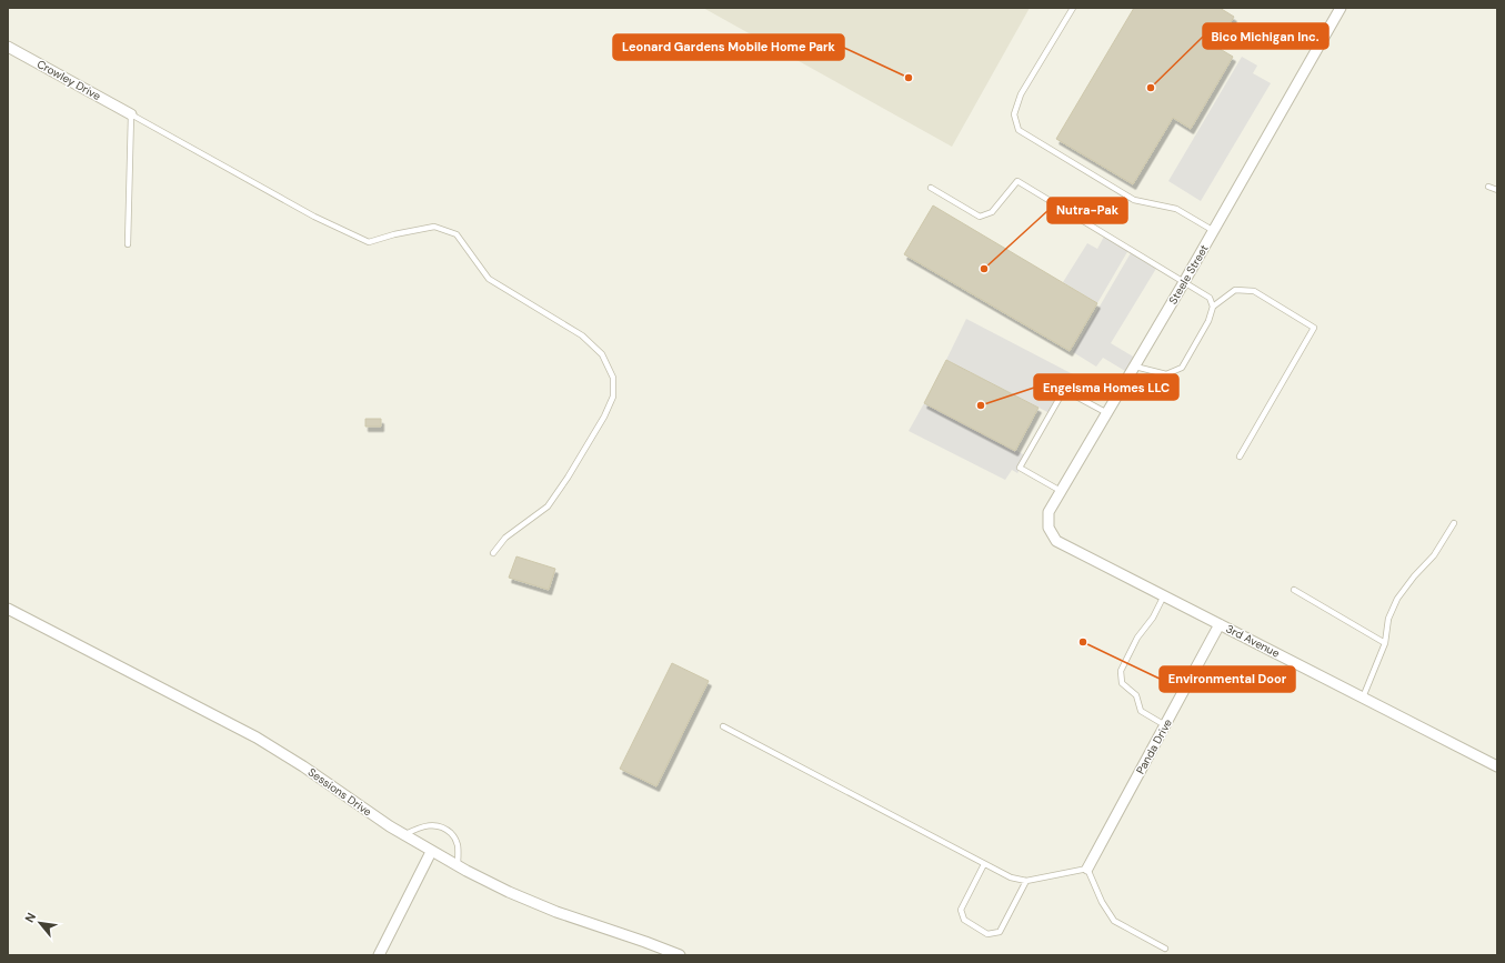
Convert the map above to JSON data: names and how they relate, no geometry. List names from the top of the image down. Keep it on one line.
{"streets":{"street":["Crowley Drive","Steele Street","3rd Avenue","Panda Drive","Sessions Drive"]},"crossings":[["Steele Street","3rd Avenue"],["3rd Avenue","Panda Drive"]],"places":["Leonard Gardens Mobile Home Park","Bico Michigan Inc.","Nutra-Pak","Engelsma Homes LLC","Environmental Door"],"north":"top left"}
